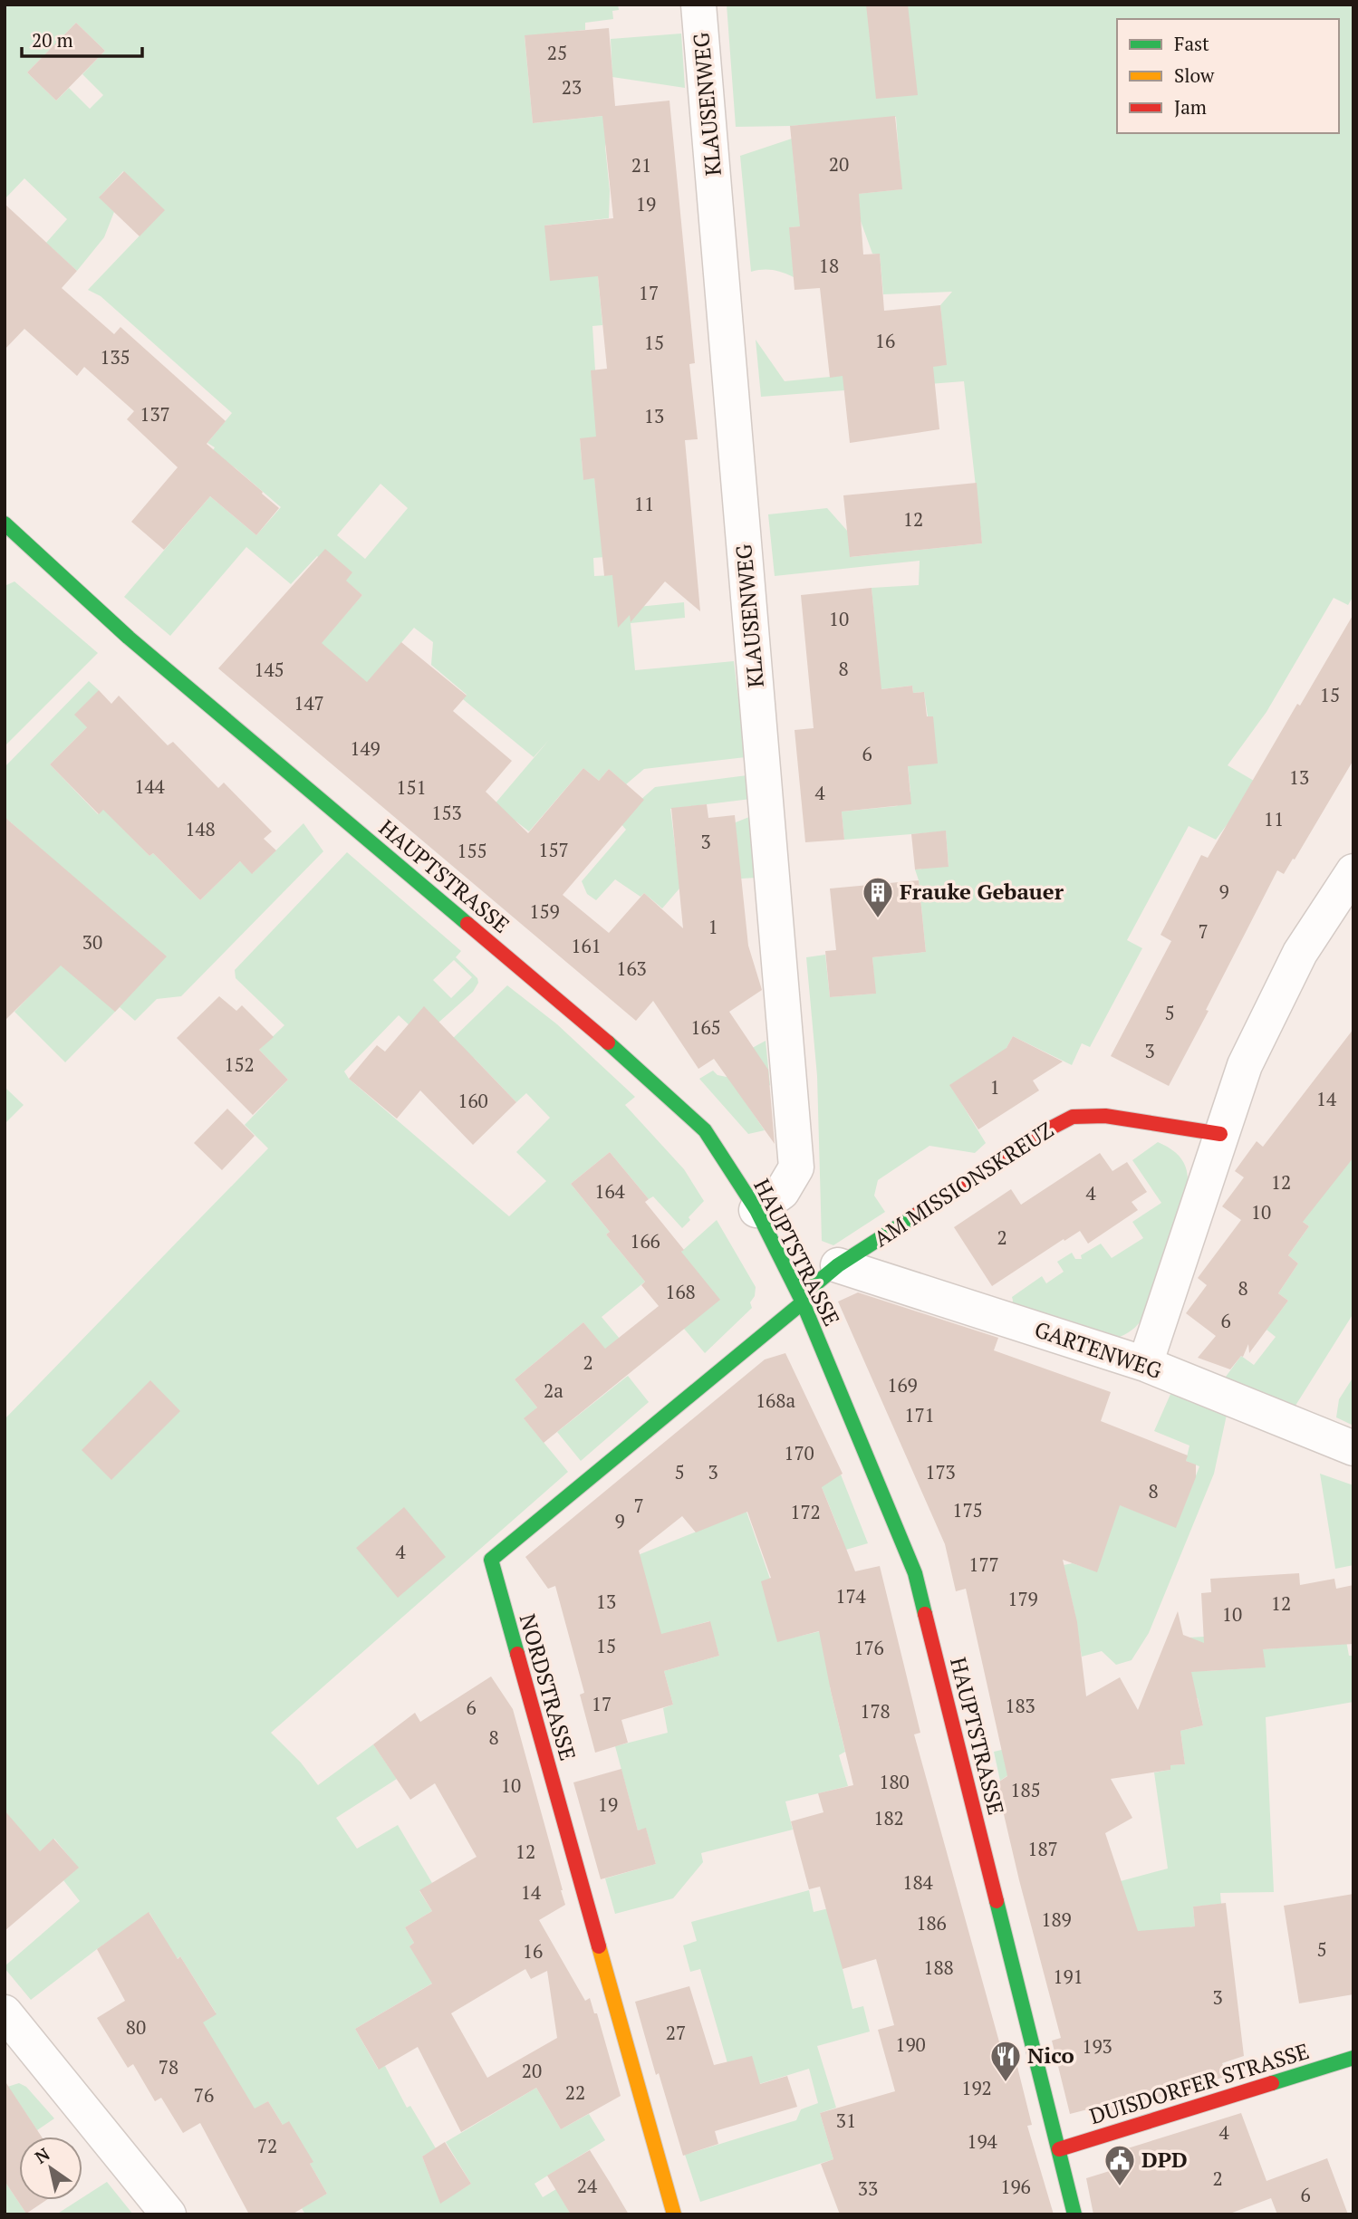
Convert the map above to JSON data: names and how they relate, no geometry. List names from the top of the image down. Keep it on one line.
{"streets":{"main road":["HAUPTSTRASSE","AM MISSIONSKREUZ","NORDSTRASSE","DUISDORFER STRASSE"],"street":["KLAUSENWEG","GARTENWEG"]},"crossings":[["KLAUSENWEG","HAUPTSTRASSE"],["HAUPTSTRASSE","AM MISSIONSKREUZ"],["HAUPTSTRASSE","NORDSTRASSE"],["HAUPTSTRASSE","DUISDORFER STRASSE"],["AM MISSIONSKREUZ","GARTENWEG"],["AM MISSIONSKREUZ","NORDSTRASSE"]],"places":{"building":["Frauke Gebauer"],"restaurant":["Nico"],"public building":["DPD"]},"house_numbers":["25","23","20","21","19","18","17","16","15","135","137","13","11","12","10","8","145","15","147","149","6","13","144","151","4","153","11","148","3","157","155","9","159","1","7","30","161","163","5","165","3","152","1","14","160","12","164","4","10","2","166","8","168","6","2","169","2a","168a","171","170","5","3","173","8","7","175","172","9","4","177","174","179","13","12","10","15","176","17","183","6","178","8","180","10","185","19","182","187","12","184","14","189","186","5","16","188","191","3","80","27","190","193","78","20","192","22","76","31","4","194","72","2","24","196","33","6"],"legend":["Fast","Slow","Jam"],"scale_bar":"20 m","north":"top left"}
